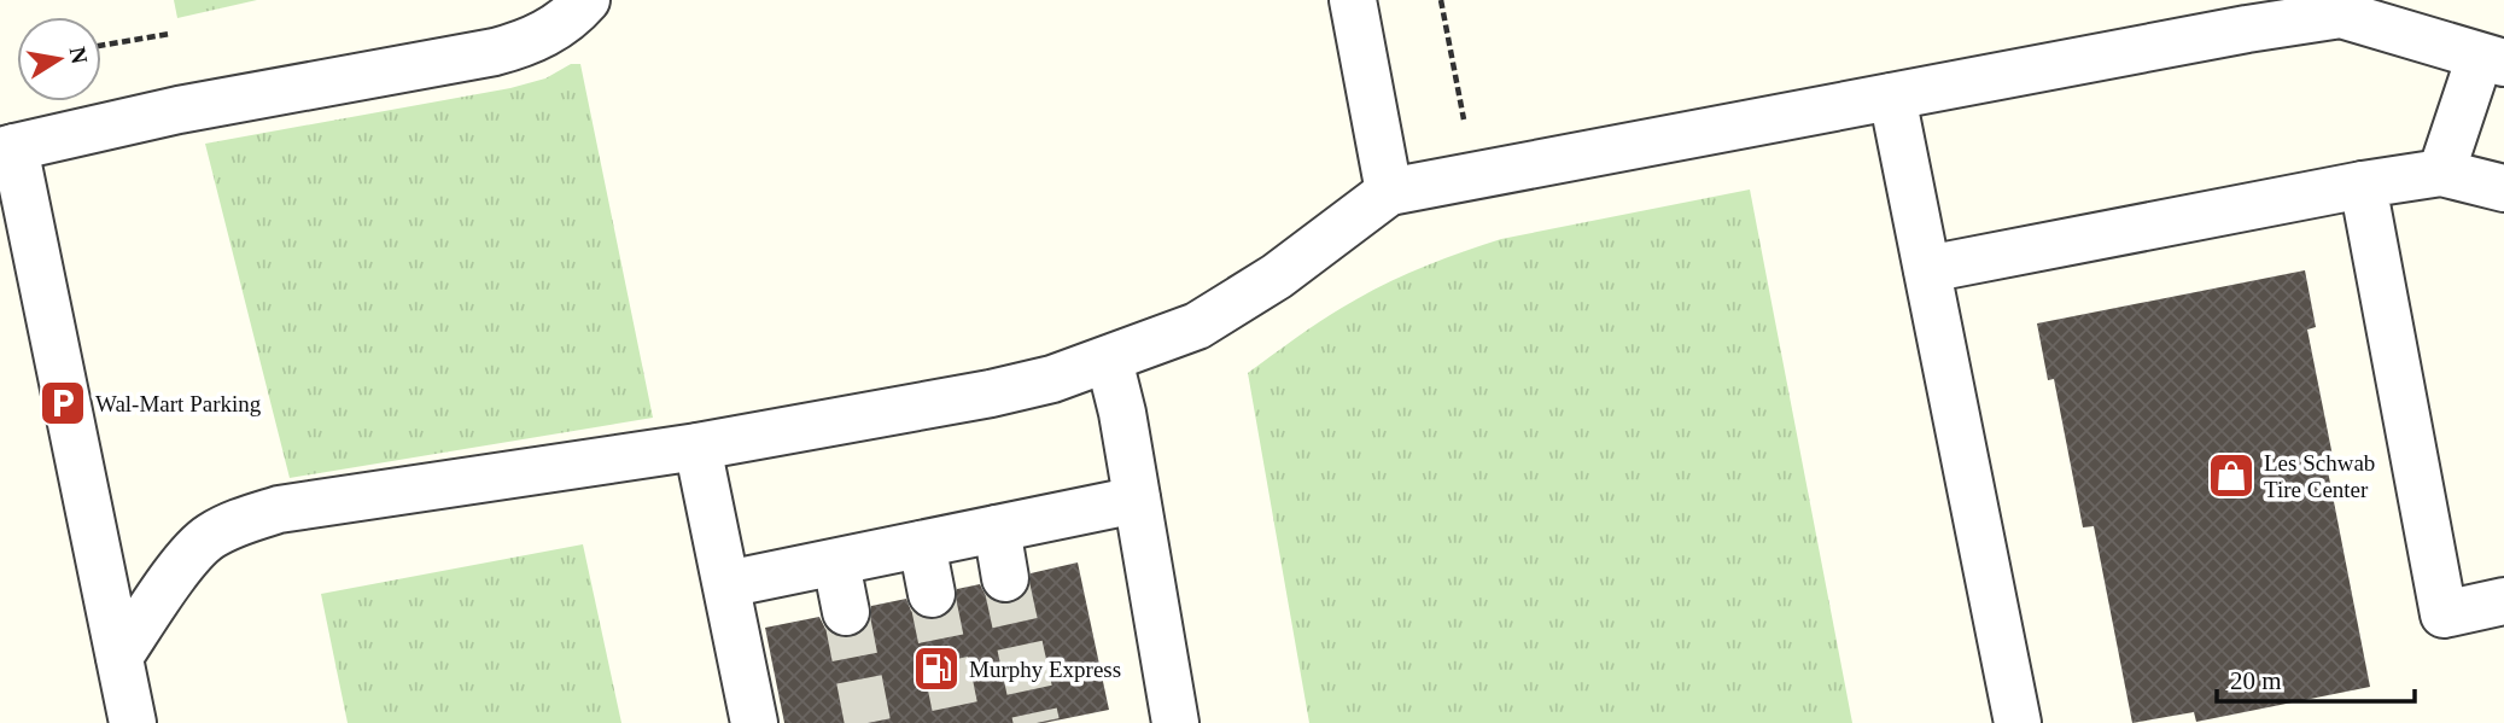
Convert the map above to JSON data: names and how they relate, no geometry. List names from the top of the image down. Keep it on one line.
{"places":{"parking":["Wal-Mart Parking"],"shop":["Les Schwab Tire Center"],"fuel station":["Murphy Express"]},"scale_bar":"20 m","north":"right"}
